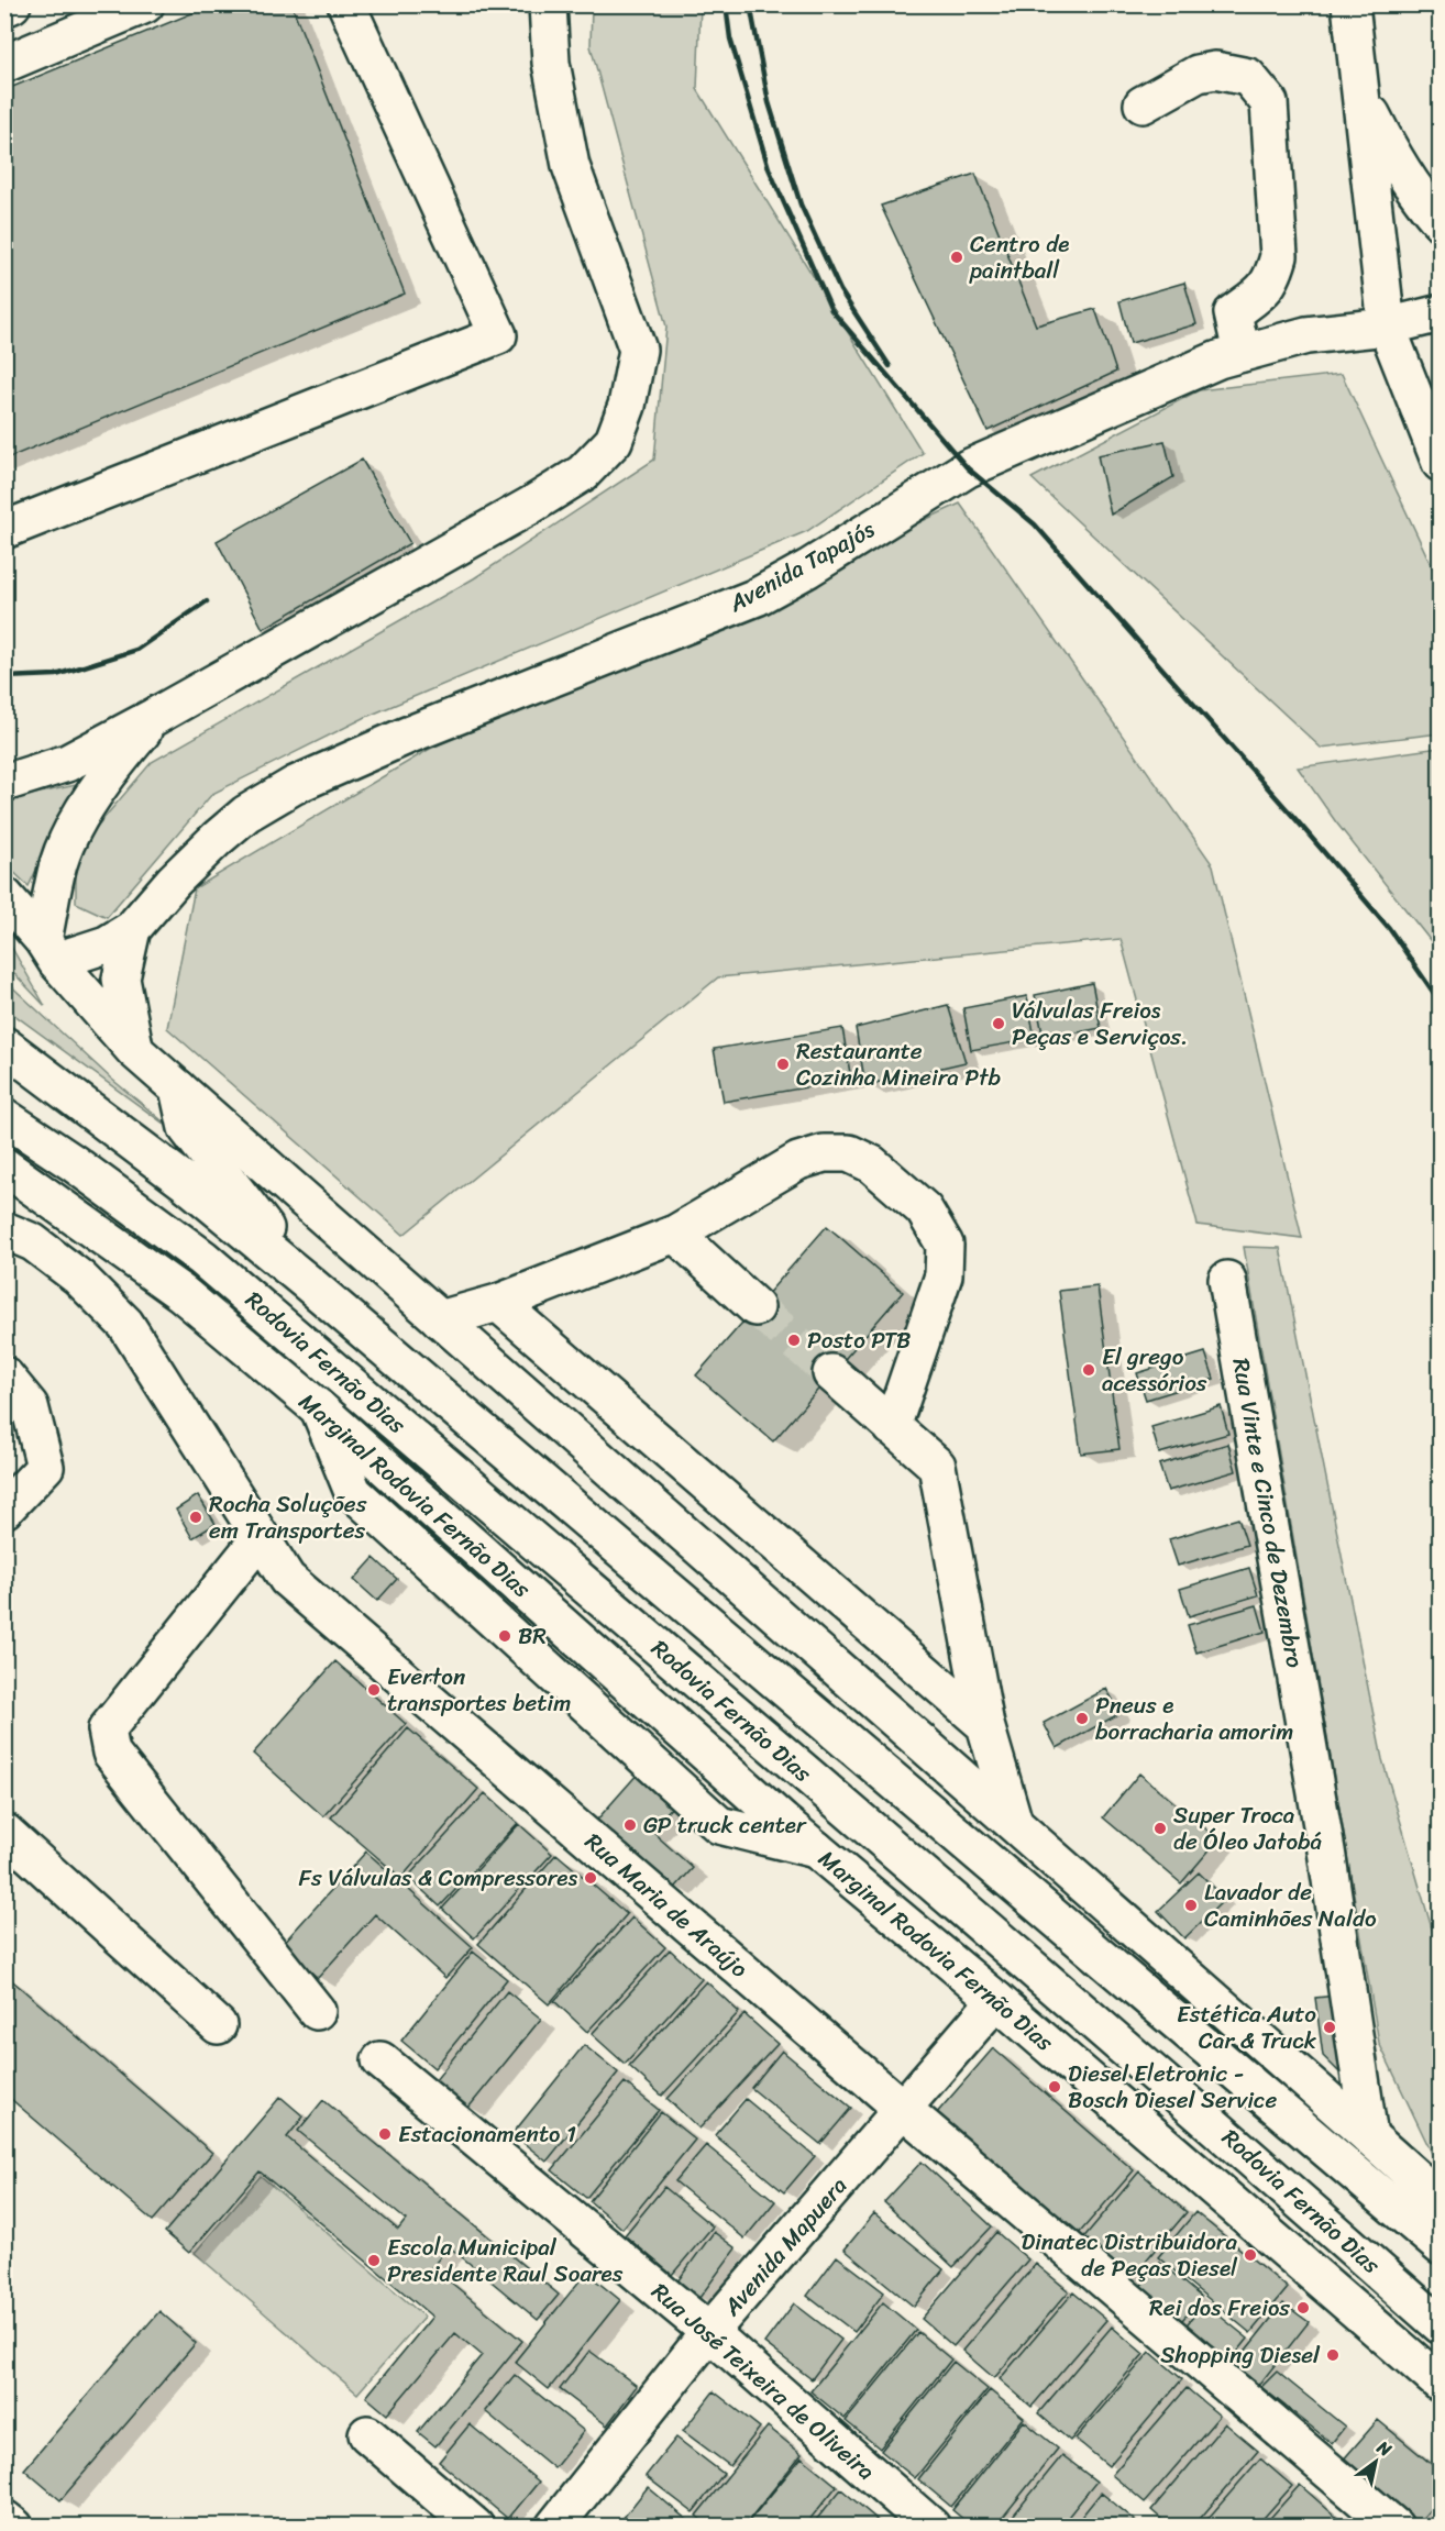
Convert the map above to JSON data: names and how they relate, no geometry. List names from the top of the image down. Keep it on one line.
{"streets":{"main road":["Avenida Tapajós","Rodovia Fernão Dias","Marginal Rodovia Fernão Dias","Rua Vinte e Cinco de Dezembro","Rua Maria de Araújo","Avenida Mapuera","Rua José Teixeira de Oliveira"]},"crossings":[["Marginal Rodovia Fernão Dias","Avenida Mapuera"],["Rua Maria de Araújo","Avenida Mapuera"],["Avenida Mapuera","Rua José Teixeira de Oliveira"]],"places":["Centro de paintball","Válvulas Freios Peças e Serviços.","Restaurante Cozinha Mineira Ptb","Posto PTB","El grego acessórios","Rocha Soluções em Transportes","BR","Everton transportes betim","Pneus e borracharia amorim","GP truck center","Super Troca de Óleo Jatobá","Fs Válvulas & Compressores","Lavador de Caminhões Naldo","Estética Auto Car & Truck","Diesel Eletronic - Bosch Diesel Service","Estacionamento 1","Dinatec Distribuidora de Peças Diesel","Escola Municipal Presidente Raul Soares","Rei dos Freios","Shopping Diesel"],"north":"top right"}
